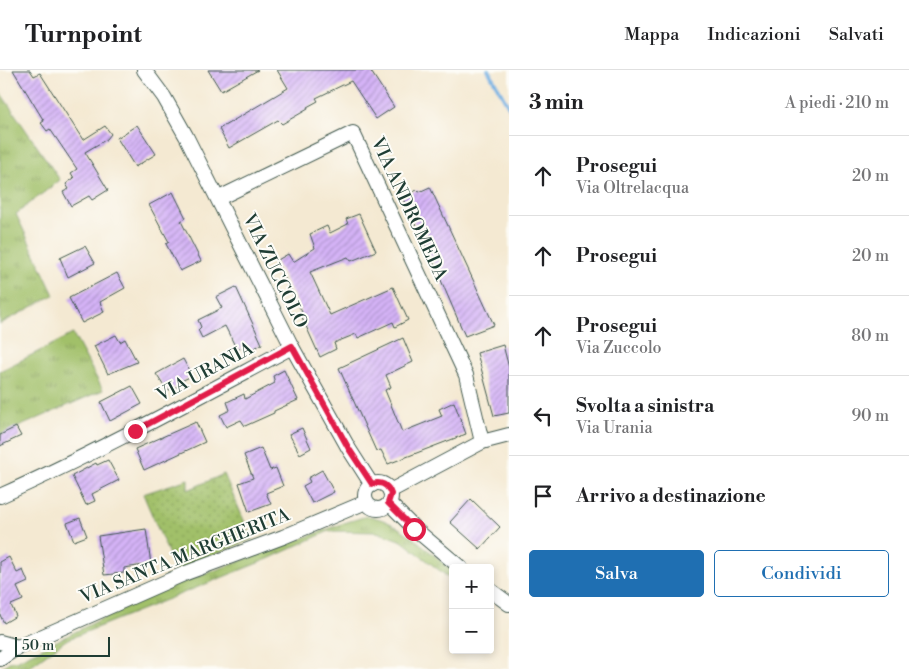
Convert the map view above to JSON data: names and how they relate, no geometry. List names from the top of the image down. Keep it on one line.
{"streets":{"street":["VIA ANDROMEDA","VIA ZUCCOLO","VIA URANIA","VIA SANTA MARGHERITA"]},"crossings":[["VIA ANDROMEDA","VIA ZUCCOLO"],["VIA ZUCCOLO","VIA URANIA"],["VIA ZUCCOLO","VIA SANTA MARGHERITA"]],"scale_bar":"50 m","page":{"header":"Turnpoint","nav":["Mappa","Indicazioni","Salvati"],"heading":["3 min","A piedi · 210 m"],"list":[["Prosegui","Via Oltrelacqua","20 m"],["Prosegui","20 m"],["Prosegui","Via Zuccolo","80 m"],["Svolta a sinistra","Via Urania","90 m"],"Arrivo a destinazione"],"buttons":["Salva","Condividi"],"map_buttons":["+","−"],"scale":"50 m"}}
